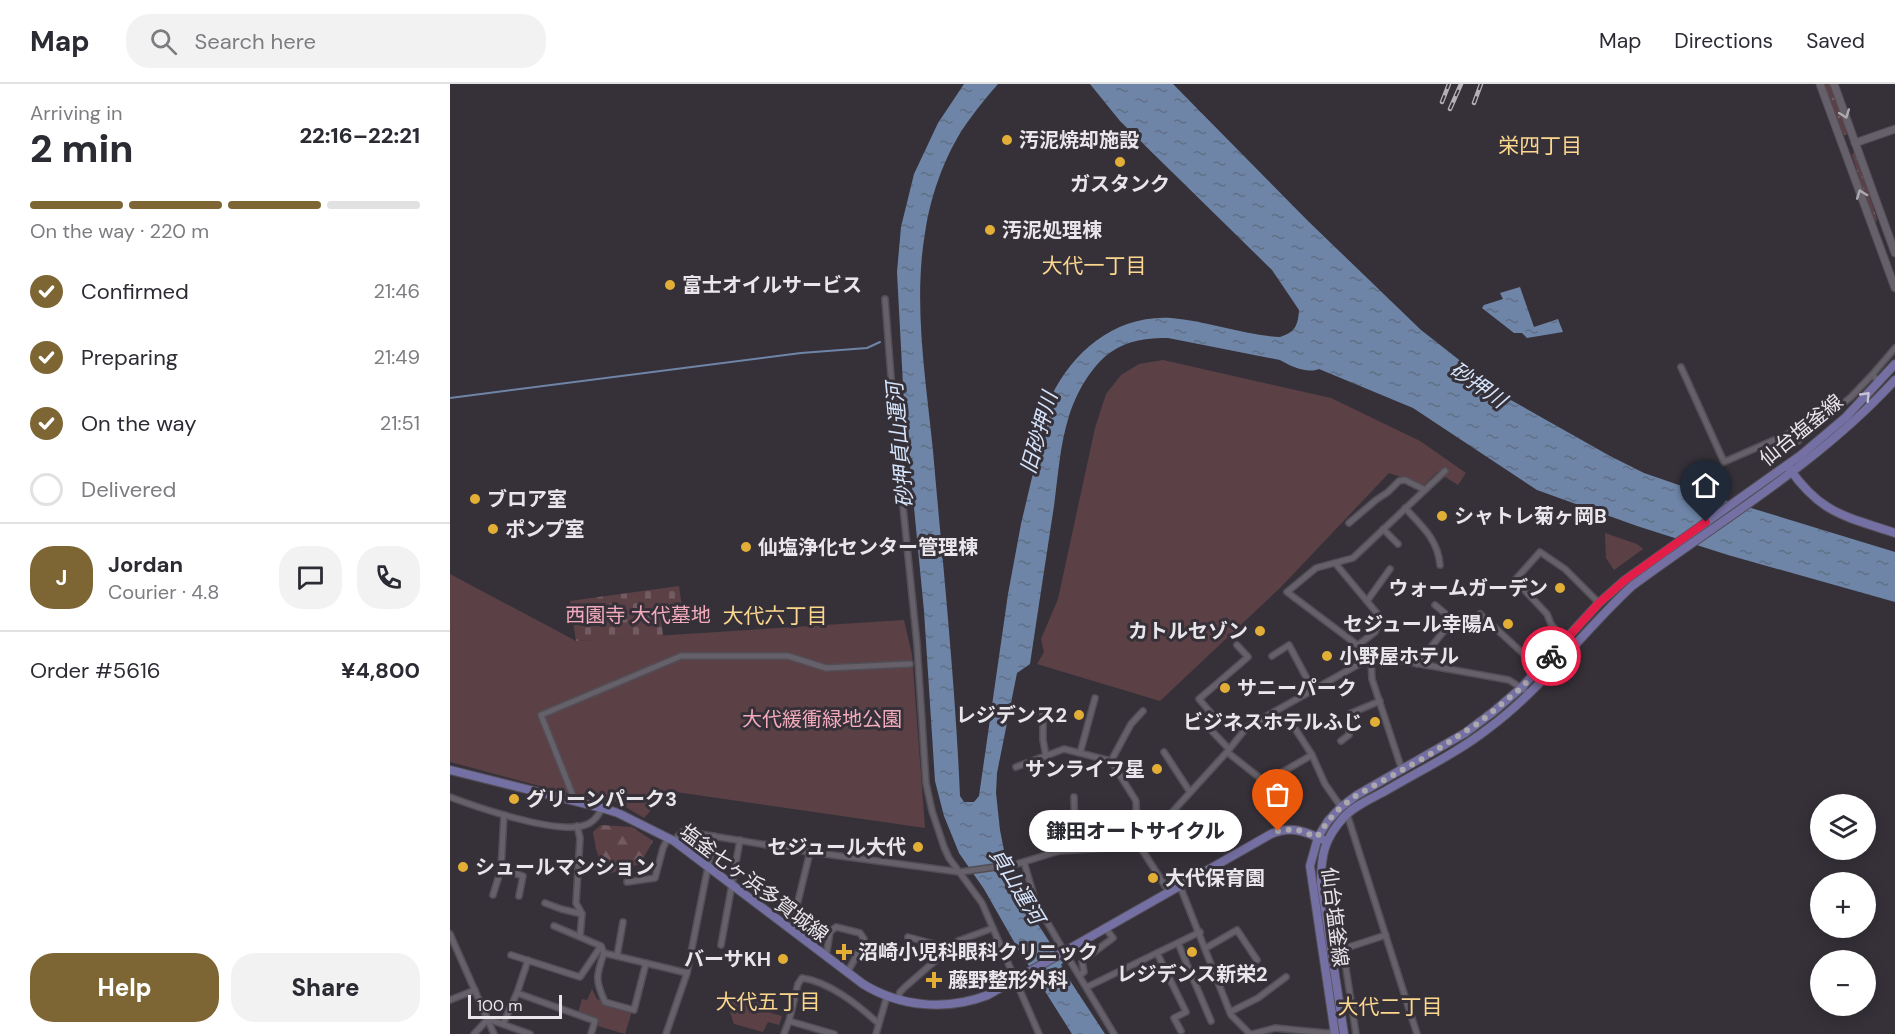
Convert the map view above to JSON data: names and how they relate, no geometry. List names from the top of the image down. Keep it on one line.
{"streets":{"main road":["仙台塩釜線","塩釜七ヶ浜多賀城線"]},"districts":["栄四丁目","大代一丁目","大代六丁目","大代五丁目","大代二丁目"],"water":["砂押川","旧砂押川","砂押貞山運河","貞山運河"],"parks":["西園寺 大代墓地","大代緩衝緑地公園"],"places":{"other":["汚泥焼却施設","ガスタンク","汚泥処理棟","富士オイルサービス","ブロア室","シャトレ菊ヶ岡B","ポンプ室","仙塩浄化センター管理棟","ウォームガーデン","セジュール幸陽A","カトルセゾン","小野屋ホテル","サニーパーク","レジデンス2","ビジネスホテルふじ","サンライフ星","グリーンパーク3","鎌田オートサイクル","セジュール大代","シュールマンション","大代保育園","レジデンス新栄2","バーサKH"],"health":["沼崎小児科眼科クリニック","藤野整形外科"]},"scale_bar":"100 m","page":{"header":"Map","search":"Search here","nav":["Map","Directions","Saved"],"heading":["2 min","Arriving in","22:16–22:21"],"panel":["Jordan","Courier · 4.8","Order #5616","¥4,800"],"bar":"On the way · 220 m","list":[["Confirmed","21:46"],["Preparing","21:49"],["On the way","21:51"],"Delivered"],"round":"J","map_buttons":["+","−"],"bubble":"鎌田オートサイクル","buttons":["Help","Share"],"scale":"100 m"}}
